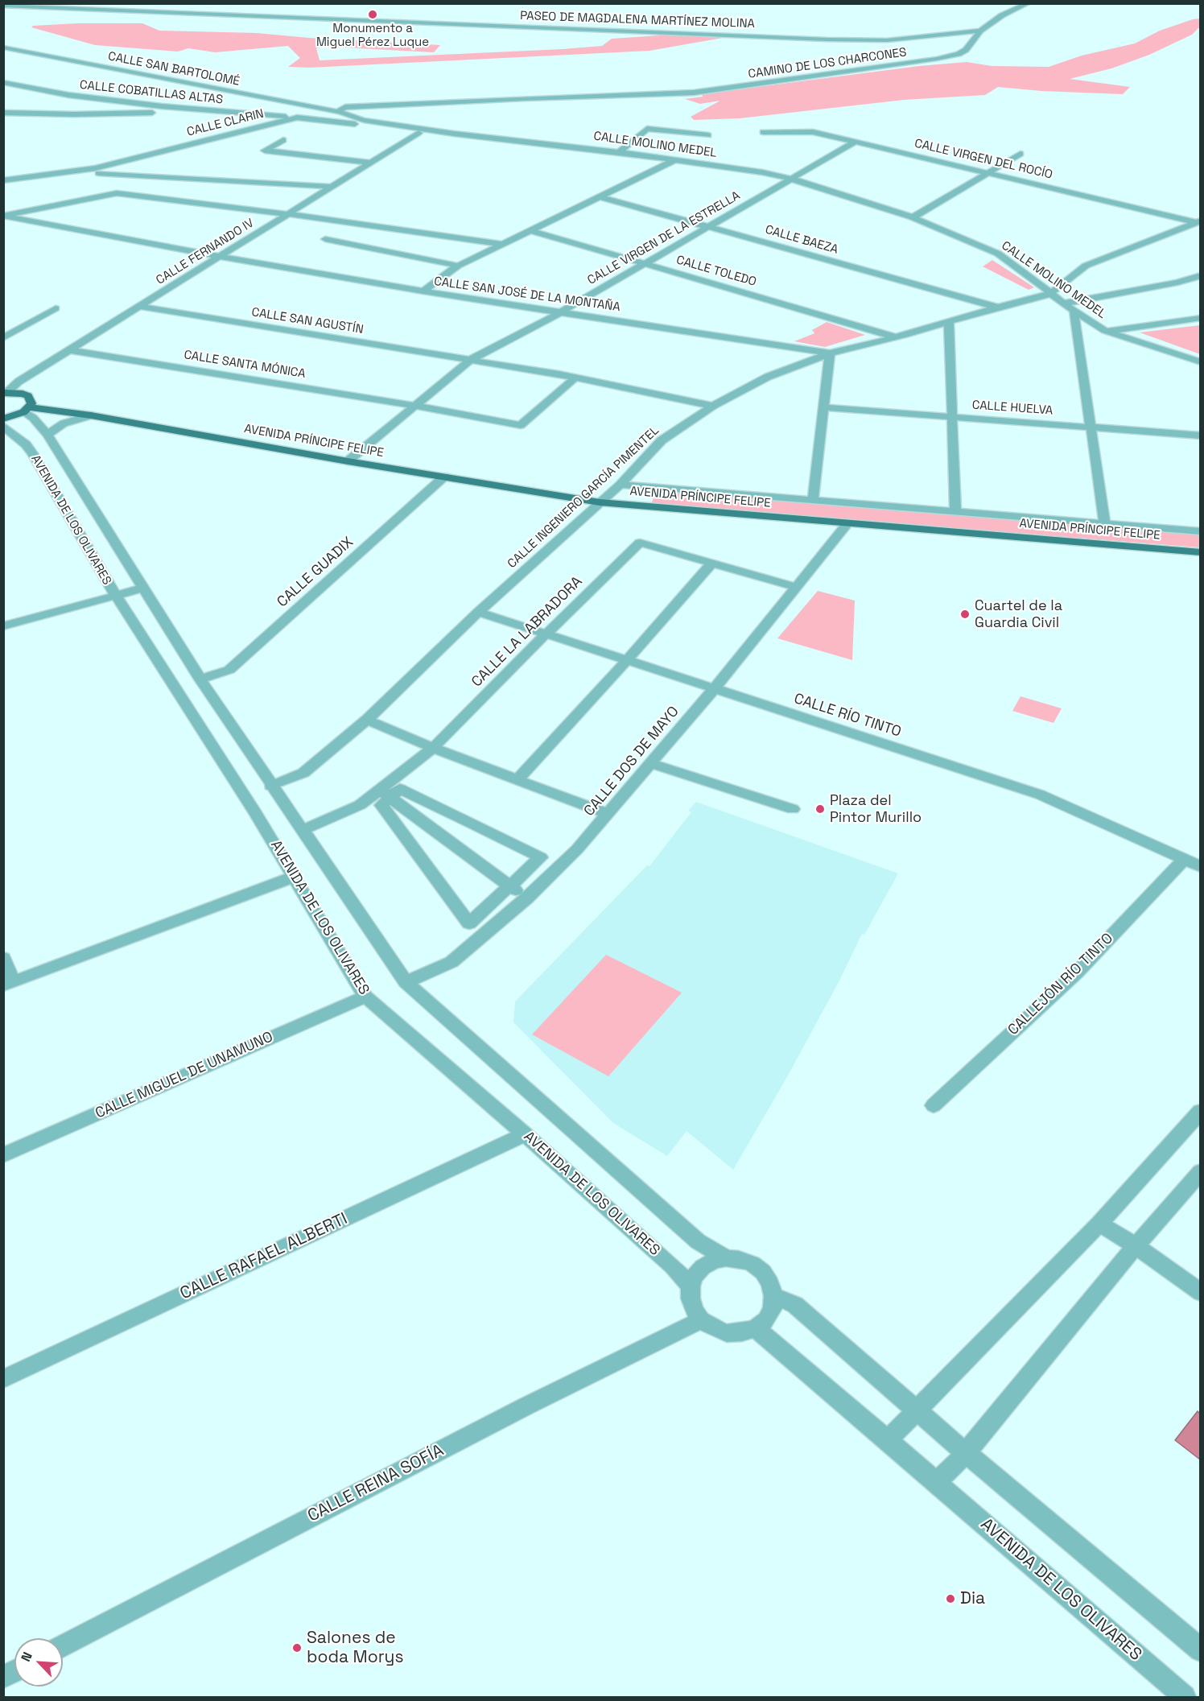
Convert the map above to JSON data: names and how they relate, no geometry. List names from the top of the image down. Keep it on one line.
{"streets":{"main road":["AVENIDA PRÍNCIPE FELIPE"],"street":["PASEO DE MAGDALENA MARTÍNEZ MOLINA","CAMINO DE LOS CHARCONES","CALLE SAN BARTOLOMÉ","CALLE COBATILLAS ALTAS","CALLE CLARIN","CALLE MOLINO MEDEL","CALLE VIRGEN DEL ROCÍO","CALLE VIRGEN DE LA ESTRELLA","CALLE BAEZA","CALLE FERNANDO IV","CALLE TOLEDO","CALLE SAN JOSÉ DE LA MONTAÑA","CALLE SAN AGUSTÍN","CALLE SANTA MÓNICA","CALLE HUELVA","CALLE INGENIERO GARCÍA PIMENTEL","AVENIDA DE LOS OLIVARES","CALLE GUADIX","CALLE LA LABRADORA","CALLE RÍO TINTO","CALLE DOS DE MAYO","CALLEJÓN RÍO TINTO","CALLE MIGUEL DE UNAMUNO","CALLE RAFAEL ALBERTI","CALLE REINA SOFÍA"]},"crossings":[["PASEO DE MAGDALENA MARTÍNEZ MOLINA","CAMINO DE LOS CHARCONES"],["CAMINO DE LOS CHARCONES","CALLE SAN BARTOLOMÉ"],["CAMINO DE LOS CHARCONES","CALLE MOLINO MEDEL"],["CALLE SAN BARTOLOMÉ","CALLE MOLINO MEDEL"],["CALLE COBATILLAS ALTAS","CALLE CLARIN"],["CALLE CLARIN","CALLE MOLINO MEDEL"],["CALLE CLARIN","CALLE FERNANDO IV"],["CALLE MOLINO MEDEL","CALLE VIRGEN DE LA ESTRELLA"],["CALLE MOLINO MEDEL","CALLE INGENIERO GARCÍA PIMENTEL"],["CALLE VIRGEN DEL ROCÍO","CALLE VIRGEN DE LA ESTRELLA"],["CALLE VIRGEN DE LA ESTRELLA","CALLE BAEZA"],["CALLE VIRGEN DE LA ESTRELLA","CALLE TOLEDO"],["CALLE VIRGEN DE LA ESTRELLA","CALLE SAN JOSÉ DE LA MONTAÑA"],["CALLE VIRGEN DE LA ESTRELLA","CALLE SAN AGUSTÍN"],["CALLE VIRGEN DE LA ESTRELLA","CALLE SANTA MÓNICA"],["CALLE VIRGEN DE LA ESTRELLA","AVENIDA PRÍNCIPE FELIPE"],["CALLE BAEZA","CALLE INGENIERO GARCÍA PIMENTEL"],["CALLE FERNANDO IV","CALLE SAN JOSÉ DE LA MONTAÑA"],["CALLE FERNANDO IV","CALLE SAN AGUSTÍN"],["CALLE FERNANDO IV","CALLE SANTA MÓNICA"],["CALLE TOLEDO","CALLE INGENIERO GARCÍA PIMENTEL"],["CALLE SAN JOSÉ DE LA MONTAÑA","CALLE INGENIERO GARCÍA PIMENTEL"],["CALLE SAN AGUSTÍN","CALLE SANTA MÓNICA"],["CALLE SAN AGUSTÍN","CALLE INGENIERO GARCÍA PIMENTEL"],["AVENIDA PRÍNCIPE FELIPE","CALLE INGENIERO GARCÍA PIMENTEL"],["AVENIDA PRÍNCIPE FELIPE","AVENIDA DE LOS OLIVARES"],["AVENIDA PRÍNCIPE FELIPE","CALLE GUADIX"],["AVENIDA PRÍNCIPE FELIPE","CALLE DOS DE MAYO"],["CALLE INGENIERO GARCÍA PIMENTEL","AVENIDA DE LOS OLIVARES"],["CALLE INGENIERO GARCÍA PIMENTEL","CALLE RÍO TINTO"],["AVENIDA DE LOS OLIVARES","CALLE GUADIX"],["AVENIDA DE LOS OLIVARES","CALLE LA LABRADORA"],["AVENIDA DE LOS OLIVARES","CALLE DOS DE MAYO"],["AVENIDA DE LOS OLIVARES","CALLE MIGUEL DE UNAMUNO"],["AVENIDA DE LOS OLIVARES","CALLE RAFAEL ALBERTI"],["AVENIDA DE LOS OLIVARES","CALLE REINA SOFÍA"],["CALLE LA LABRADORA","CALLE RÍO TINTO"],["CALLE LA LABRADORA","CALLE DOS DE MAYO"],["CALLE RÍO TINTO","CALLE DOS DE MAYO"],["CALLE RÍO TINTO","CALLEJÓN RÍO TINTO"]],"places":["Monumento a Miguel Pérez Luque","Cuartel de la Guardia Civil","Plaza del Pintor Murillo","Dia","Salones de boda Morys"],"north":"top left"}
